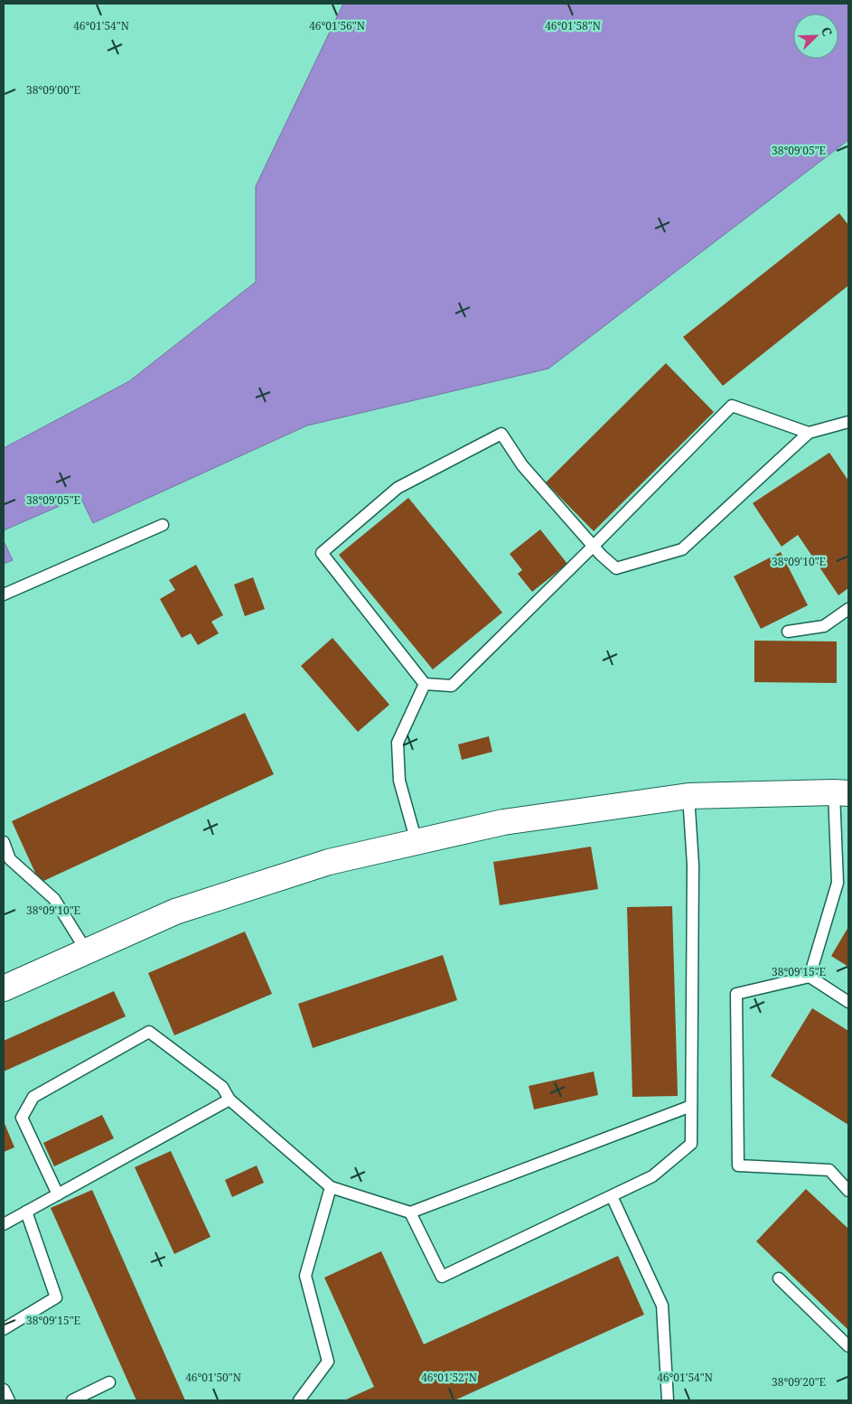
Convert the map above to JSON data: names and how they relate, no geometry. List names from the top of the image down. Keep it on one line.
{"north":"top right","coordinates":["46°01'54\"N","46°01'56\"N","46°01'58\"N","38°09'00\"E","38°09'05\"E","38°09'10\"E","38°09'15\"E","46°01'50\"N","46°01'52\"N","38°09'20\"E"]}
